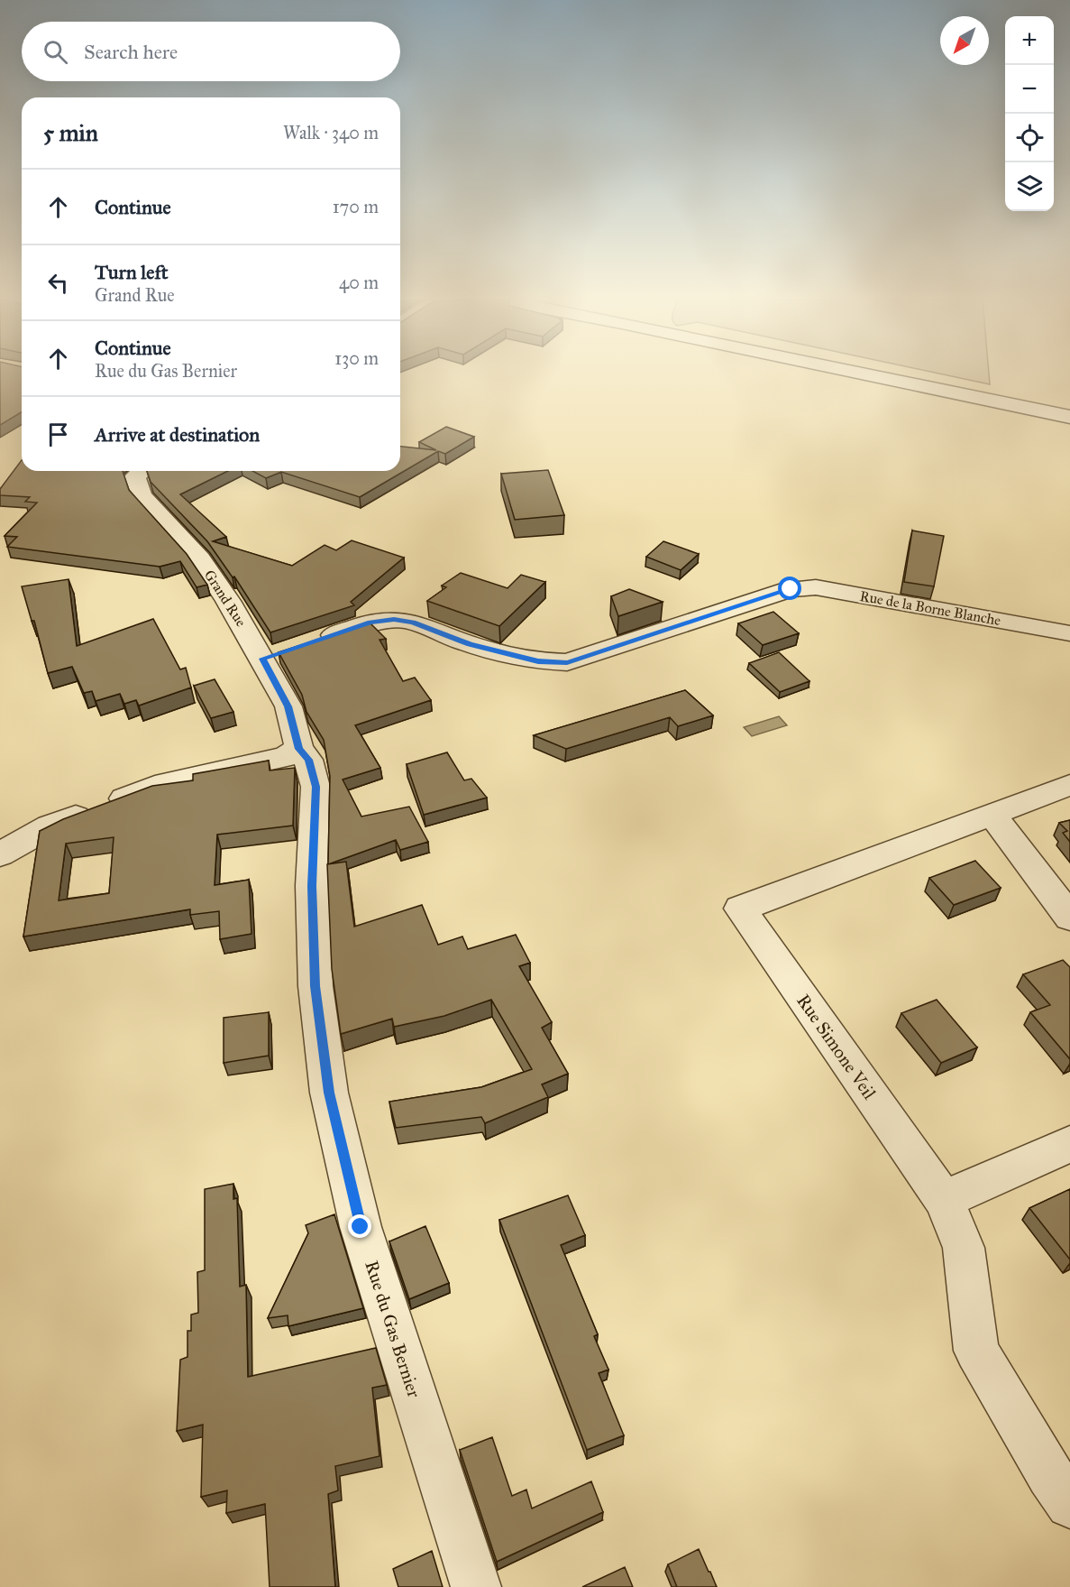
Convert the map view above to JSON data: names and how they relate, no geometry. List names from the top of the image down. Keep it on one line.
{"streets":{"street":["Grand Rue","Rue de la Borne Blanche","Rue Simone Veil","Rue du Gas Bernier"]},"crossings":[["Grand Rue","Rue du Gas Bernier"]],"north":"bottom left","page":{"map_buttons":["+","−"],"search":"Search here","heading":["5 min","Walk · 340 m"],"list":[["Continue","170 m"],["Turn left","Grand Rue","40 m"],["Continue","Rue du Gas Bernier","130 m"],"Arrive at destination"]}}
